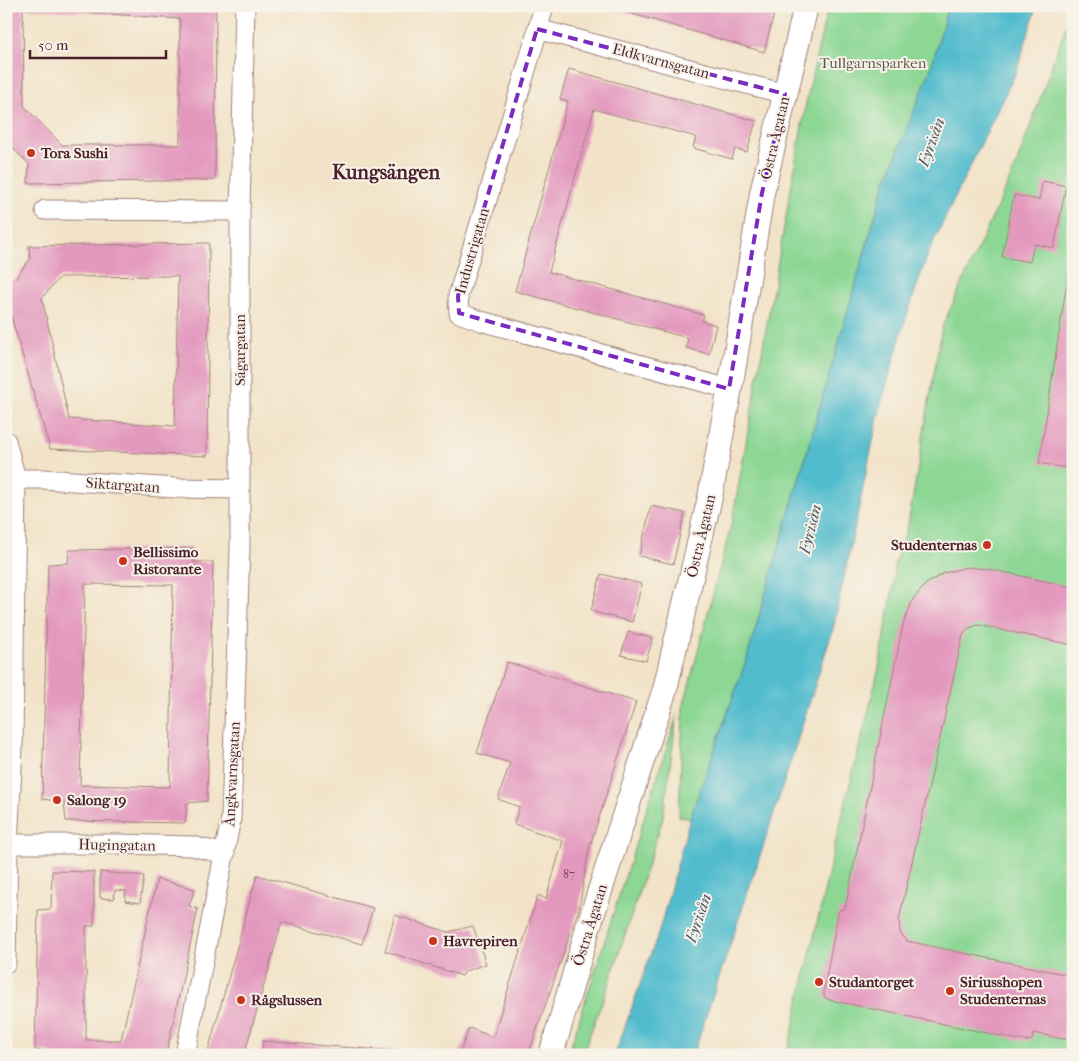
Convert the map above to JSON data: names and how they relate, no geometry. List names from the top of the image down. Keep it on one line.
{"streets":{"street":["Eldkvarnsgatan","Östra Ågatan","Industrigatan","Sågargatan","Siktargatan","Ångkvarnsgatan","Hugingatan"]},"crossings":[["Eldkvarnsgatan","Östra Ågatan"],["Eldkvarnsgatan","Industrigatan"],["Östra Ågatan","Industrigatan"],["Sågargatan","Siktargatan"],["Sågargatan","Ångkvarnsgatan"],["Siktargatan","Ångkvarnsgatan"],["Ångkvarnsgatan","Hugingatan"]],"districts":["Kungsängen"],"water":["Fyrisån"],"parks":["Tullgarnsparken"],"places":["Tora Sushi","Studenternas","Bellissimo Ristorante","Salong 19","Havrepiren","Studantorget","Siriusshopen Studenternas","Rågslussen"],"house_numbers":["87"],"scale_bar":"50 m"}
